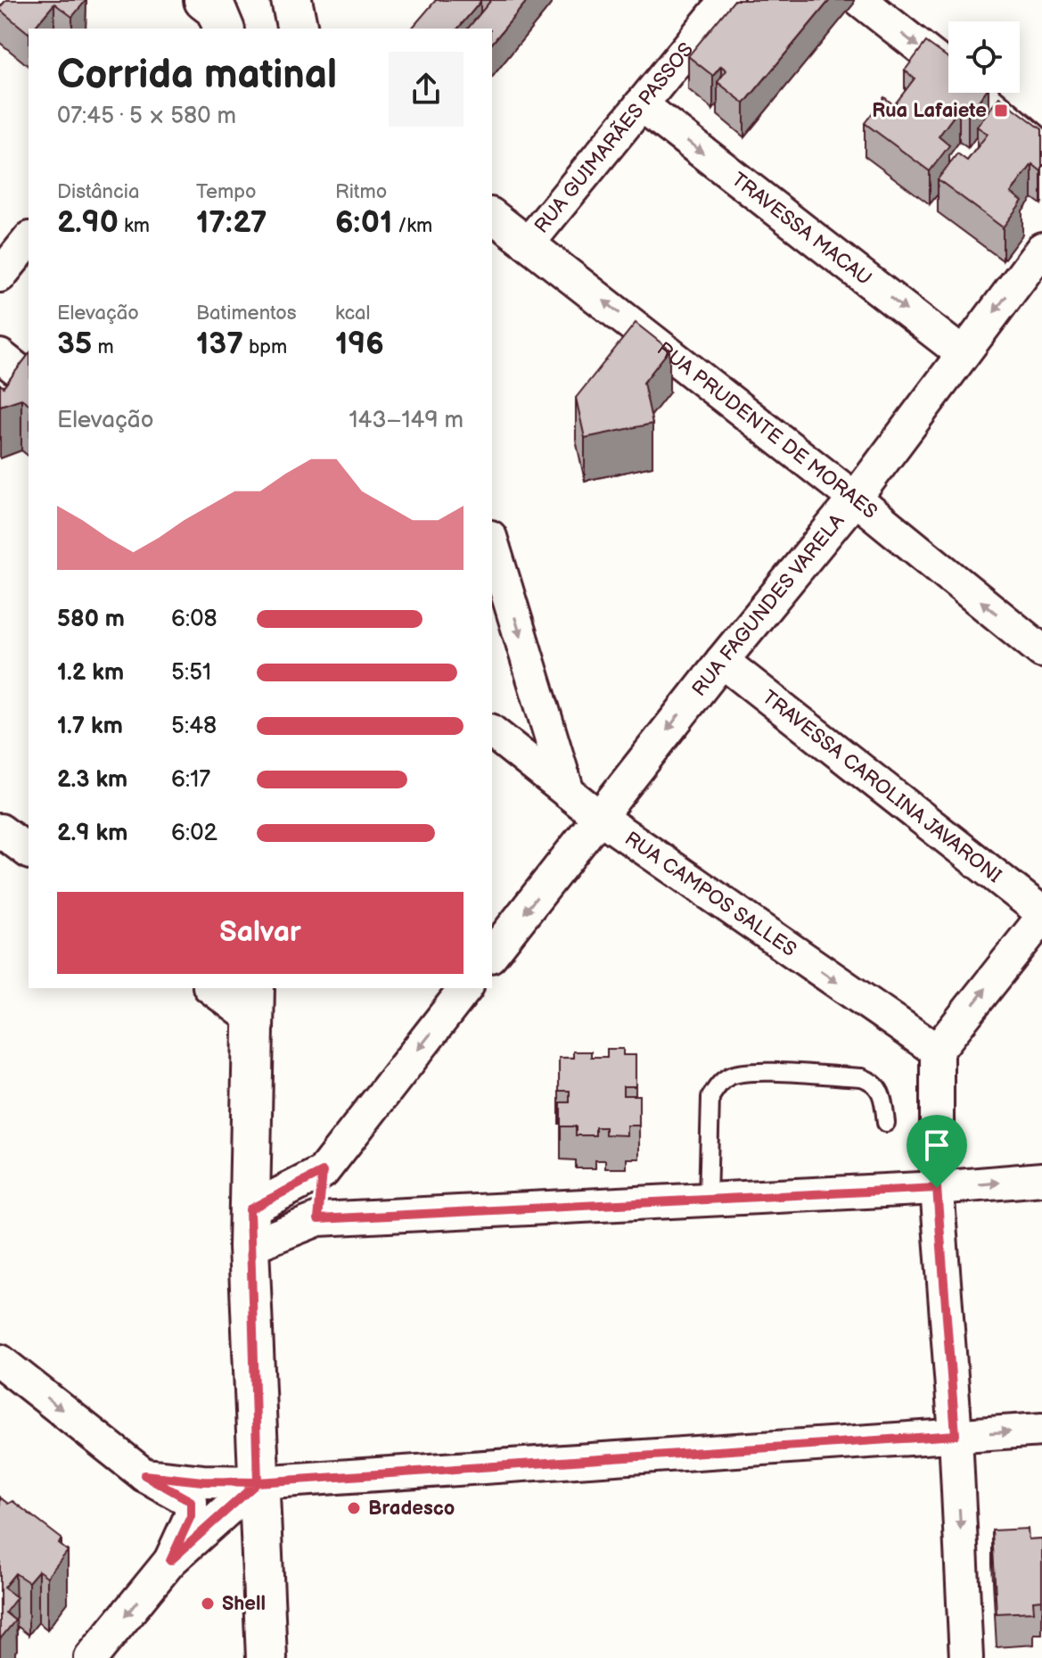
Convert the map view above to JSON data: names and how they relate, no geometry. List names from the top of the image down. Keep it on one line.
{"streets":{"street":["RUA GUIMARÃES PASSOS","TRAVESSA MACAU","RUA PRUDENTE DE MORAES","RUA FAGUNDES VARELA","TRAVESSA CAROLINA JAVARONI","RUA CAMPOS SALLES"]},"crossings":[["RUA GUIMARÃES PASSOS","TRAVESSA MACAU"],["RUA GUIMARÃES PASSOS","RUA PRUDENTE DE MORAES"],["TRAVESSA MACAU","RUA FAGUNDES VARELA"],["RUA PRUDENTE DE MORAES","RUA FAGUNDES VARELA"],["RUA FAGUNDES VARELA","TRAVESSA CAROLINA JAVARONI"],["RUA FAGUNDES VARELA","RUA CAMPOS SALLES"]],"one_way":["RUA PRUDENTE DE MORAES","RUA FAGUNDES VARELA","RUA CAMPOS SALLES"],"places":{"transit":["Rua Lafaiete"],"other":["Bradesco","Shell"]},"page":{"heading":["Corrida matinal","07:45 · 5 × 580 m"],"stats":[["Distância","2.90 km"],["Tempo","17:27"],["Ritmo","6:01 /km"],["Elevação","35 m"],["Batimentos","137 bpm"],["kcal","196"]],"chart":["Elevação","143–149 m"],"list":[{"name":"580 m","note":"6:08"},{"name":"1.2 km","note":"5:51"},{"name":"1.7 km","note":"5:48"},{"name":"2.3 km","note":"6:17"},{"name":"2.9 km","note":"6:02"}],"buttons":"Salvar"}}
